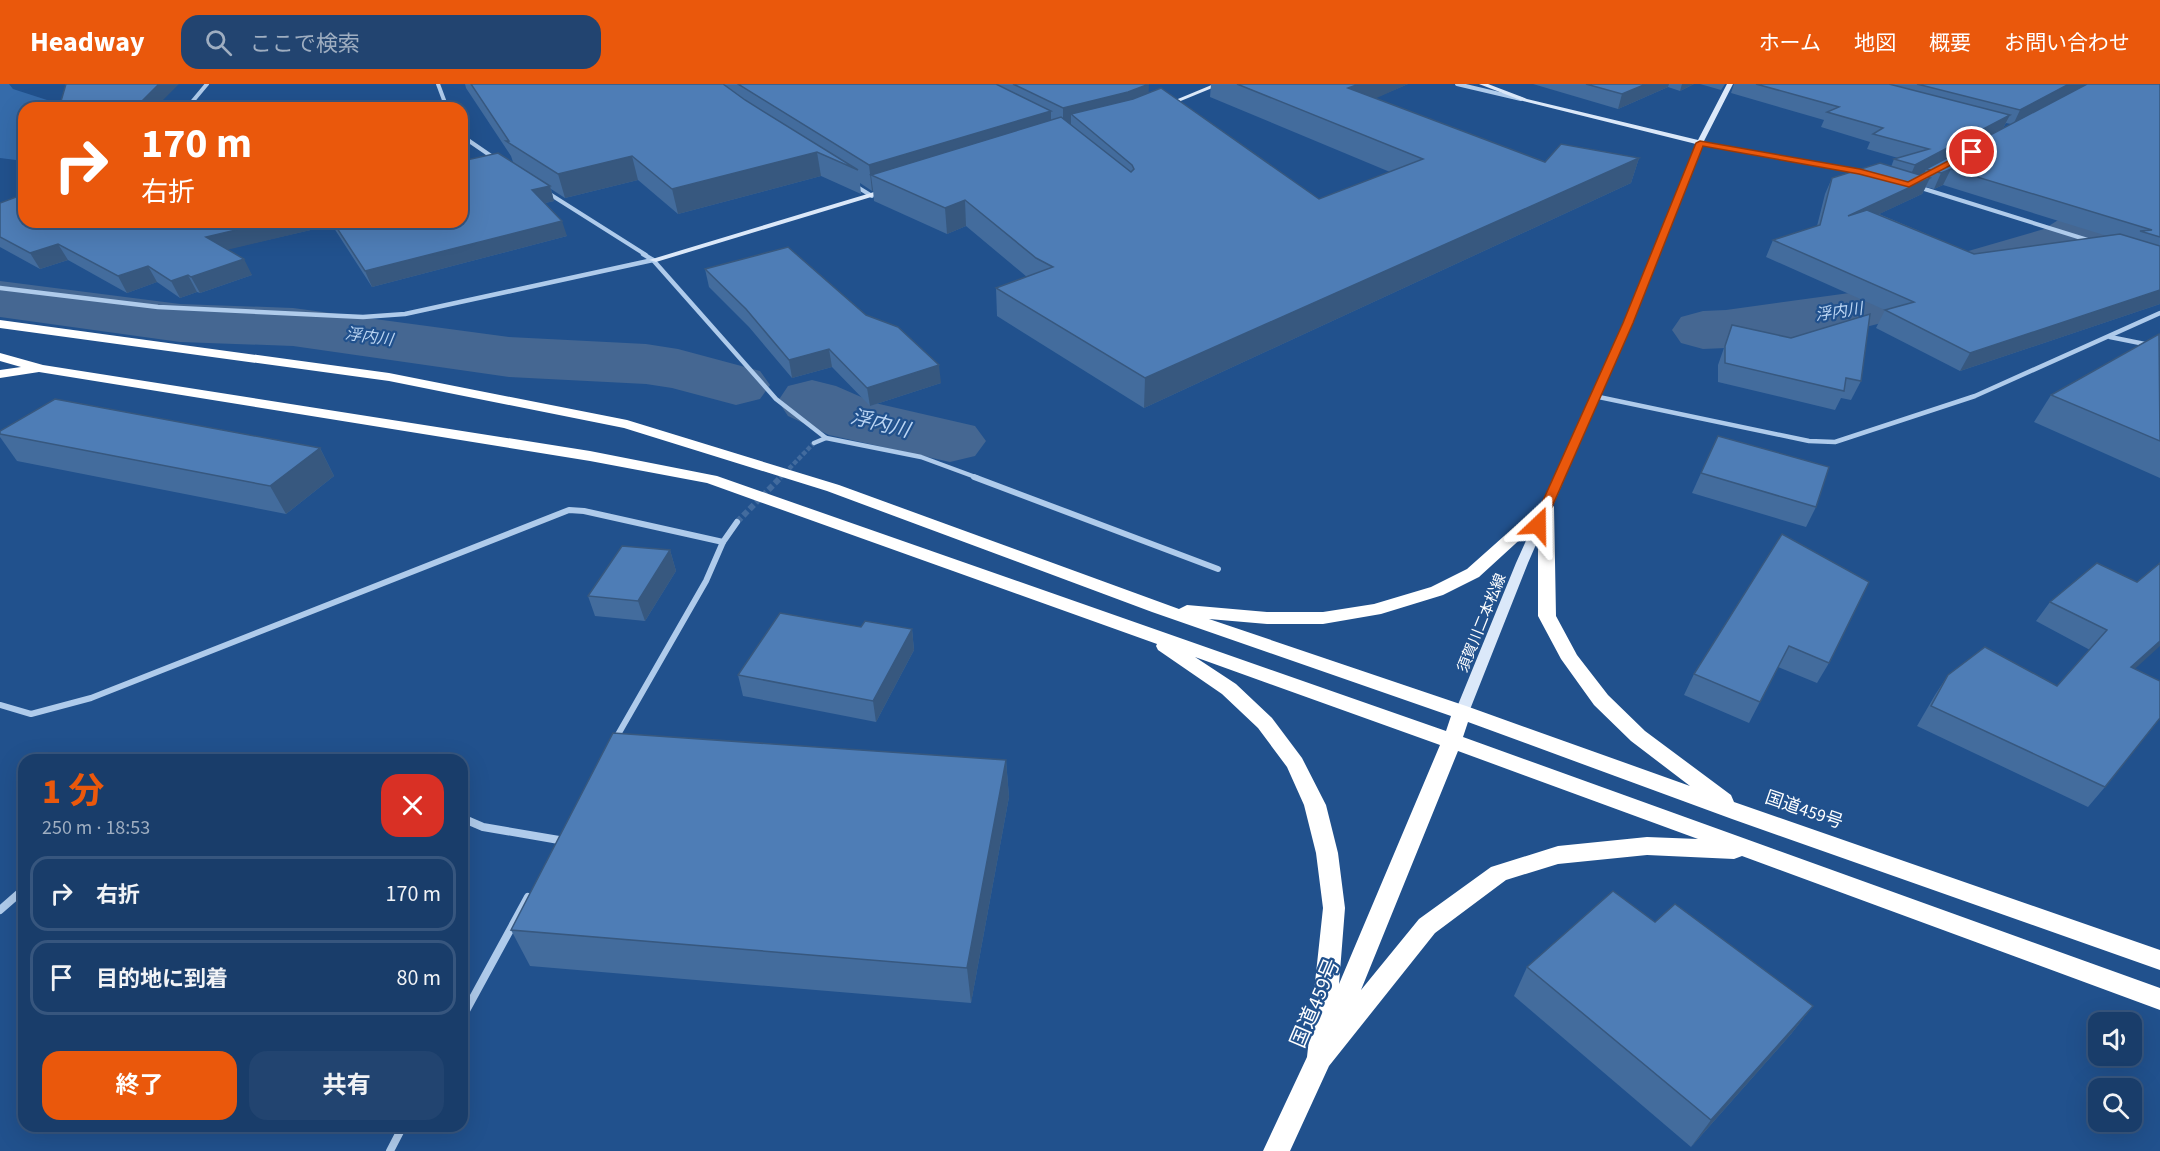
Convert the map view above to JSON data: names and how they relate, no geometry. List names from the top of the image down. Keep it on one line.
{"streets":{"highway":["国道459号"],"main road":["須賀川二本松線"]},"crossings":[["須賀川二本松線","国道459号"]],"water":["浮内川"],"page":{"header":"Headway","search":"ここで検索","nav":["ホーム","地図","概要","お問い合わせ"],"turn":["170 m","右折"],"heading":["1 分","250 m · 18:53"],"list":[{"name":"右折","value":"170 m"},{"name":"目的地に到着","value":"80 m"}],"buttons":["終了","共有"]}}
